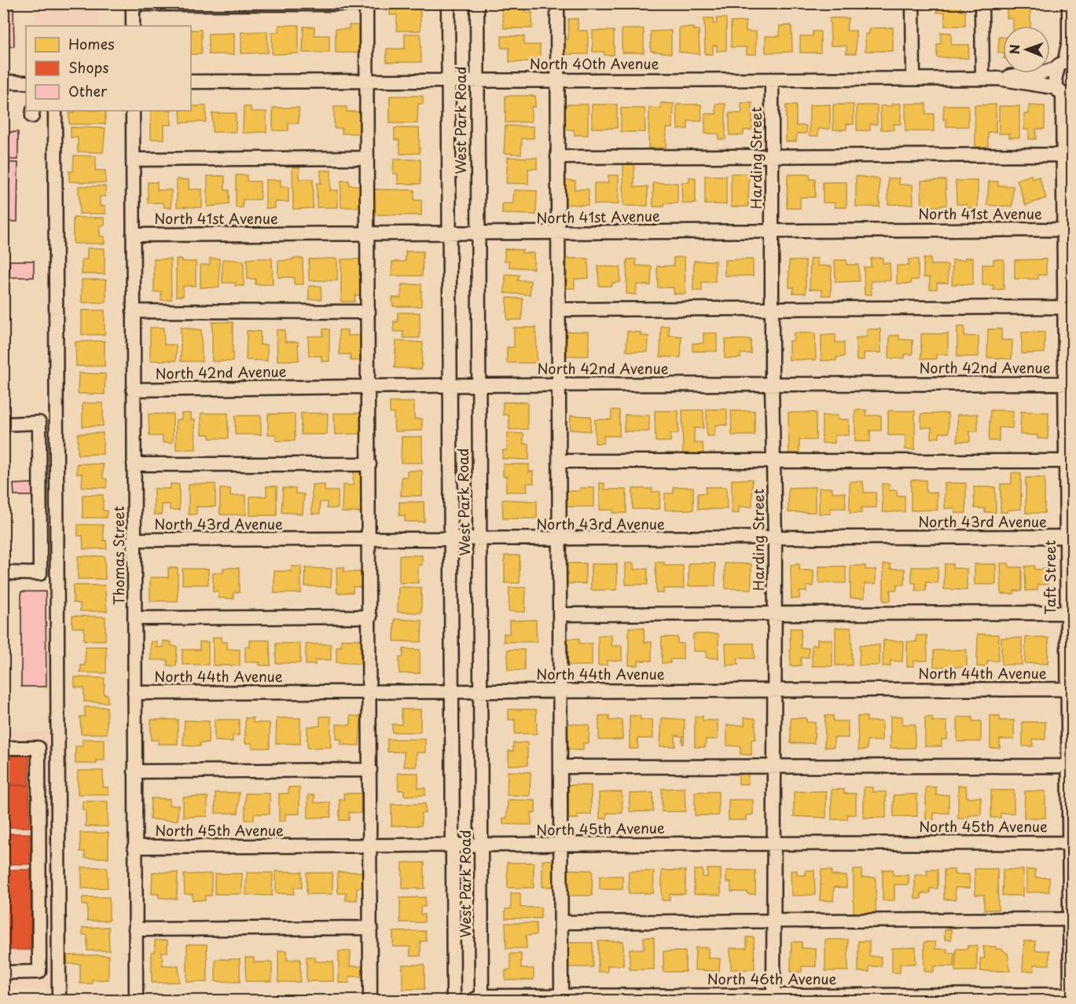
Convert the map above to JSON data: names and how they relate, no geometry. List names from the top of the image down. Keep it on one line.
{"streets":{"street":["North 40th Avenue","West Park Road","Harding Street","North 41st Avenue","North 42nd Avenue","North 43rd Avenue","Thomas Street","Taft Street","North 44th Avenue","North 45th Avenue","North 46th Avenue"]},"crossings":[["North 40th Avenue","West Park Road"],["North 40th Avenue","Harding Street"],["North 40th Avenue","Taft Street"],["West Park Road","North 41st Avenue"],["West Park Road","North 42nd Avenue"],["West Park Road","North 43rd Avenue"],["West Park Road","North 44th Avenue"],["West Park Road","North 45th Avenue"],["West Park Road","North 46th Avenue"],["Harding Street","North 41st Avenue"],["Harding Street","North 42nd Avenue"],["Harding Street","North 43rd Avenue"],["Harding Street","North 44th Avenue"],["Harding Street","North 45th Avenue"],["Harding Street","North 46th Avenue"],["North 41st Avenue","Thomas Street"],["North 41st Avenue","Taft Street"],["North 42nd Avenue","Thomas Street"],["North 42nd Avenue","Taft Street"],["North 43rd Avenue","Thomas Street"],["North 43rd Avenue","Taft Street"],["Thomas Street","North 44th Avenue"],["Thomas Street","North 45th Avenue"],["Taft Street","North 44th Avenue"],["Taft Street","North 45th Avenue"],["Taft Street","North 46th Avenue"]],"legend":["Homes","Shops","Other"],"north":"left"}
